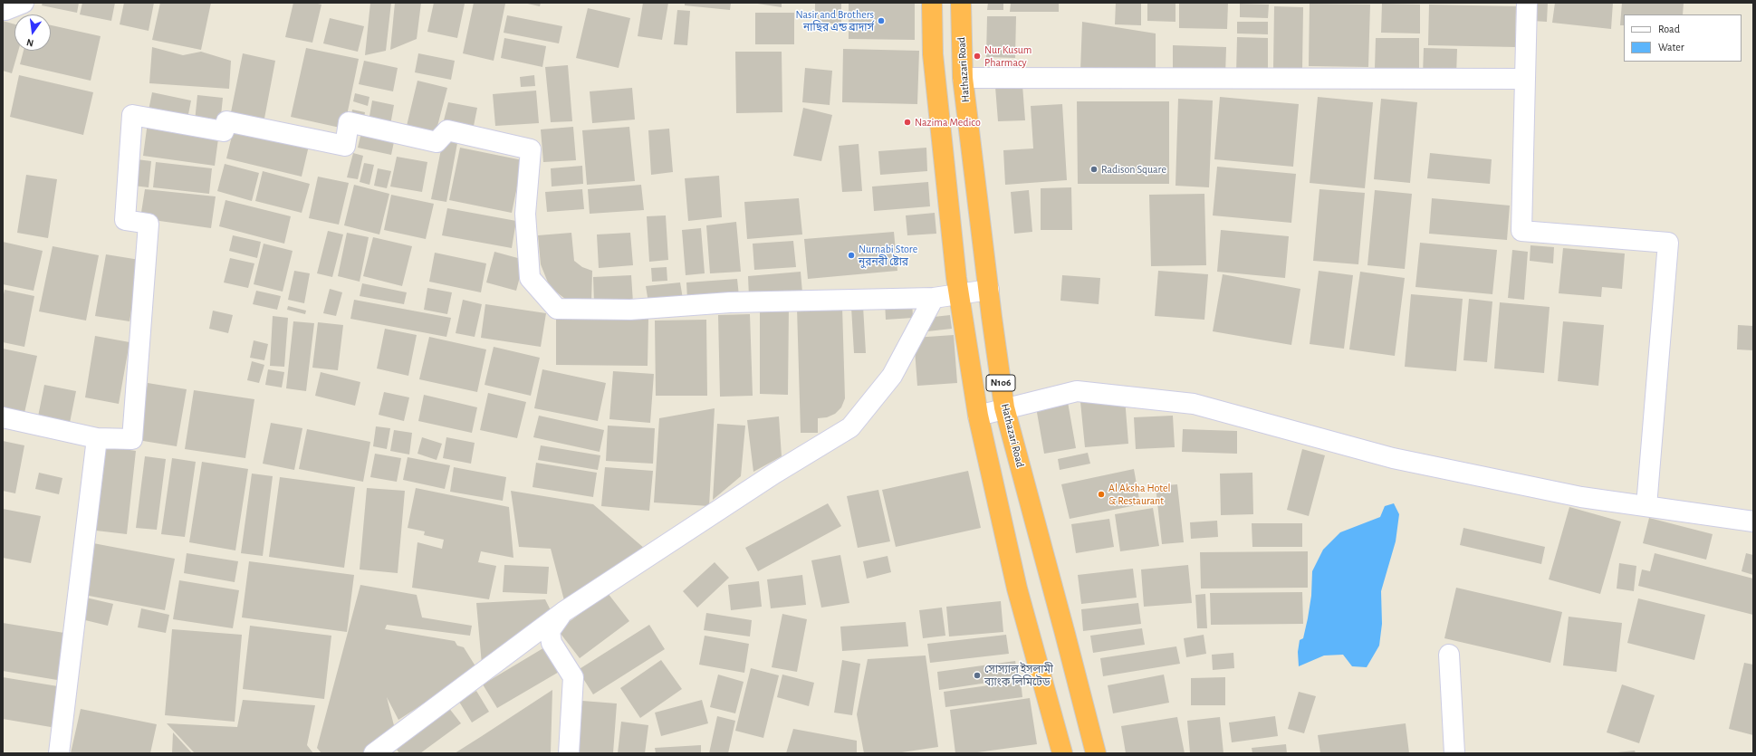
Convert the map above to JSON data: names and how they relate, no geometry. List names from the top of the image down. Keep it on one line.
{"streets":{"highway":["Hathazari Road","N106"]},"places":["Nasir and Brothers নাছির এন্ড ব্রাদার্স","Nur Kusum Pharmacy","Nazima Medico","Radison Square","Nurnabi Store নুরনবী ষ্টোর","Al Aksha Hotel & Restaurant","সোস্যাল ইসলামী ব্যাংক লিমিটেড"],"legend":["Road","Water"],"north":"bottom"}
